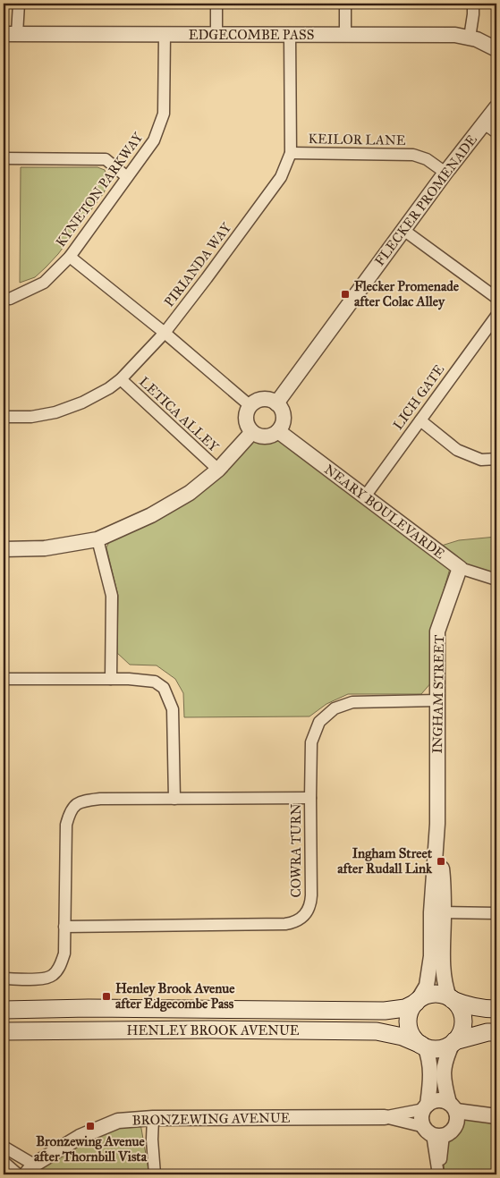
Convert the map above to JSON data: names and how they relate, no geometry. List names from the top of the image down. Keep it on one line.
{"streets":{"main road":["HENLEY BROOK AVENUE"],"street":["EDGECOMBE PASS","KEILOR LANE","KYNETON PARKWAY","FLECKER PROMENADE","PIRIANDA WAY","LICH GATE","LETICA ALLEY","NEARY BOULEVARDE","INGHAM STREET","COWRA TURN","BRONZEWING AVENUE"]},"crossings":[["EDGECOMBE PASS","KYNETON PARKWAY"],["EDGECOMBE PASS","PIRIANDA WAY"],["KEILOR LANE","FLECKER PROMENADE"],["KEILOR LANE","PIRIANDA WAY"],["FLECKER PROMENADE","NEARY BOULEVARDE"],["PIRIANDA WAY","LETICA ALLEY"],["LICH GATE","NEARY BOULEVARDE"],["NEARY BOULEVARDE","INGHAM STREET"],["INGHAM STREET","COWRA TURN"],["INGHAM STREET","HENLEY BROOK AVENUE"]],"places":{"transit":["Flecker Promenade after Colac Alley","Ingham Street after Rudall Link","Henley Brook Avenue after Edgecombe Pass","Bronzewing Avenue after Thornbill Vista"]}}
